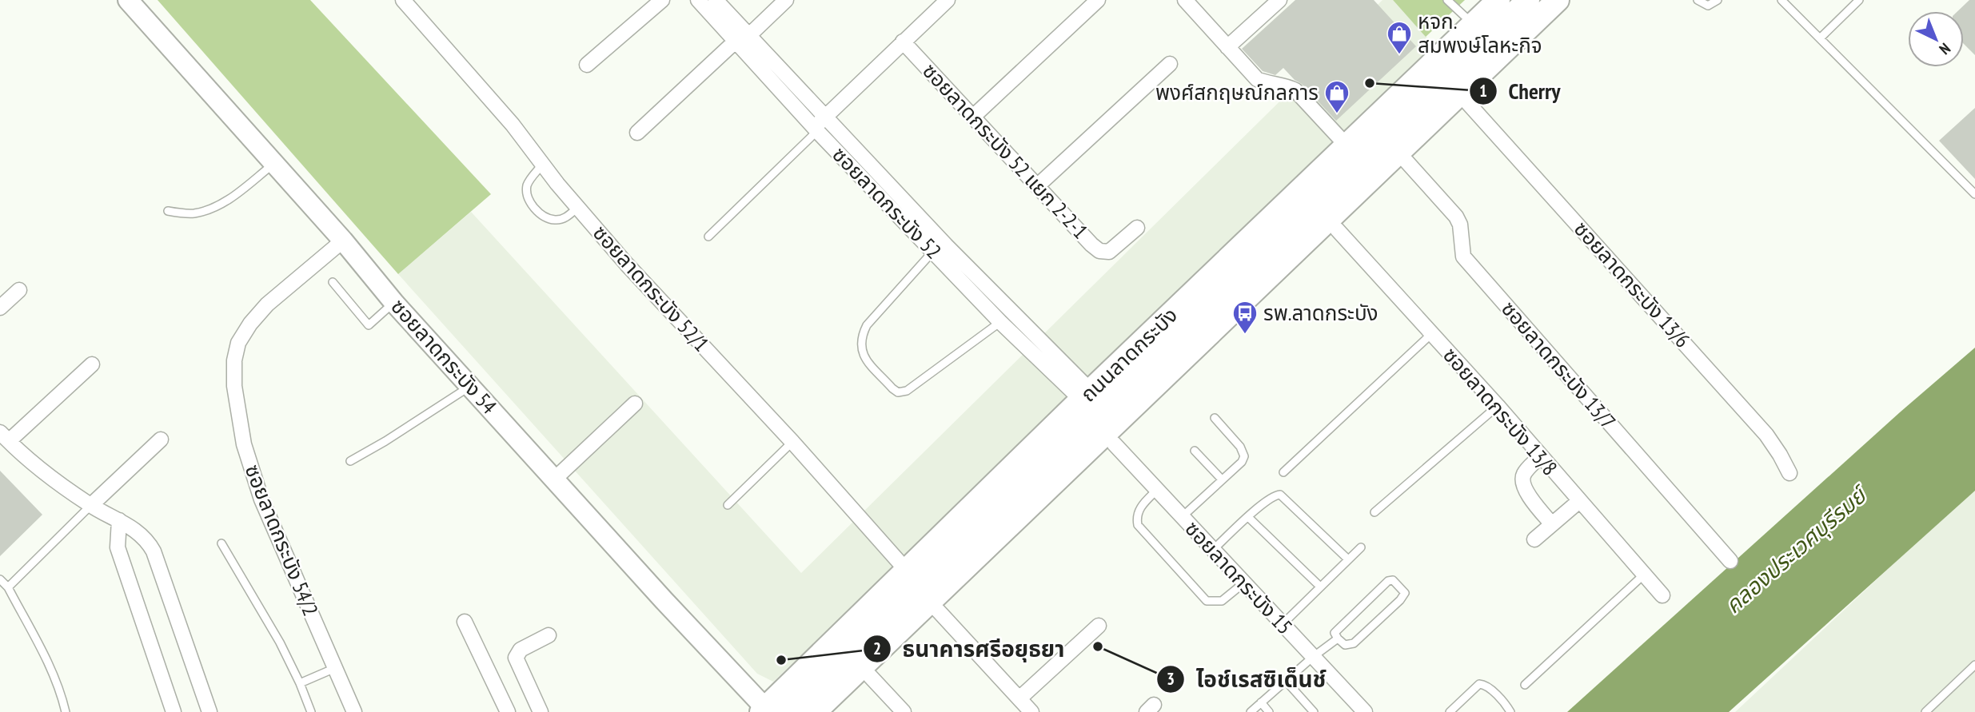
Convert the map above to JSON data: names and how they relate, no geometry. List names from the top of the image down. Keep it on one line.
{"streets":{"main road":["ถนนลาดกระบัง","ซอยลาดกระบัง 54"],"street":["ซอยลาดกระบัง 52 แยก 2-2-1","ซอยลาดกระบัง 52","ซอยลาดกระบัง 13/6","ซอยลาดกระบัง 52/1","ซอยลาดกระบัง 13/7","ซอยลาดกระบัง 13/8","ซอยลาดกระบัง 54/2","ซอยลาดกระบัง 15"]},"crossings":[["ซอยลาดกระบัง 52","ถนนลาดกระบัง"],["ซอยลาดกระบัง 52/1","ถนนลาดกระบัง"],["ถนนลาดกระบัง","ซอยลาดกระบัง 54"],["ซอยลาดกระบัง 54","ซอยลาดกระบัง 54/2"]],"water":["คลองประเวศบุรีรมย์"],"places":{"shop":["หจก. สมพงษ์โลหะกิจ","พงศ์สกฤษณ์กลการ"],"other":["Cherry","ไอช์เรสซิเด็นช์","ธนาคารศรีอยุธยา"],"bus stop":["รพ.ลาดกระบัง"]},"north":"bottom right"}
